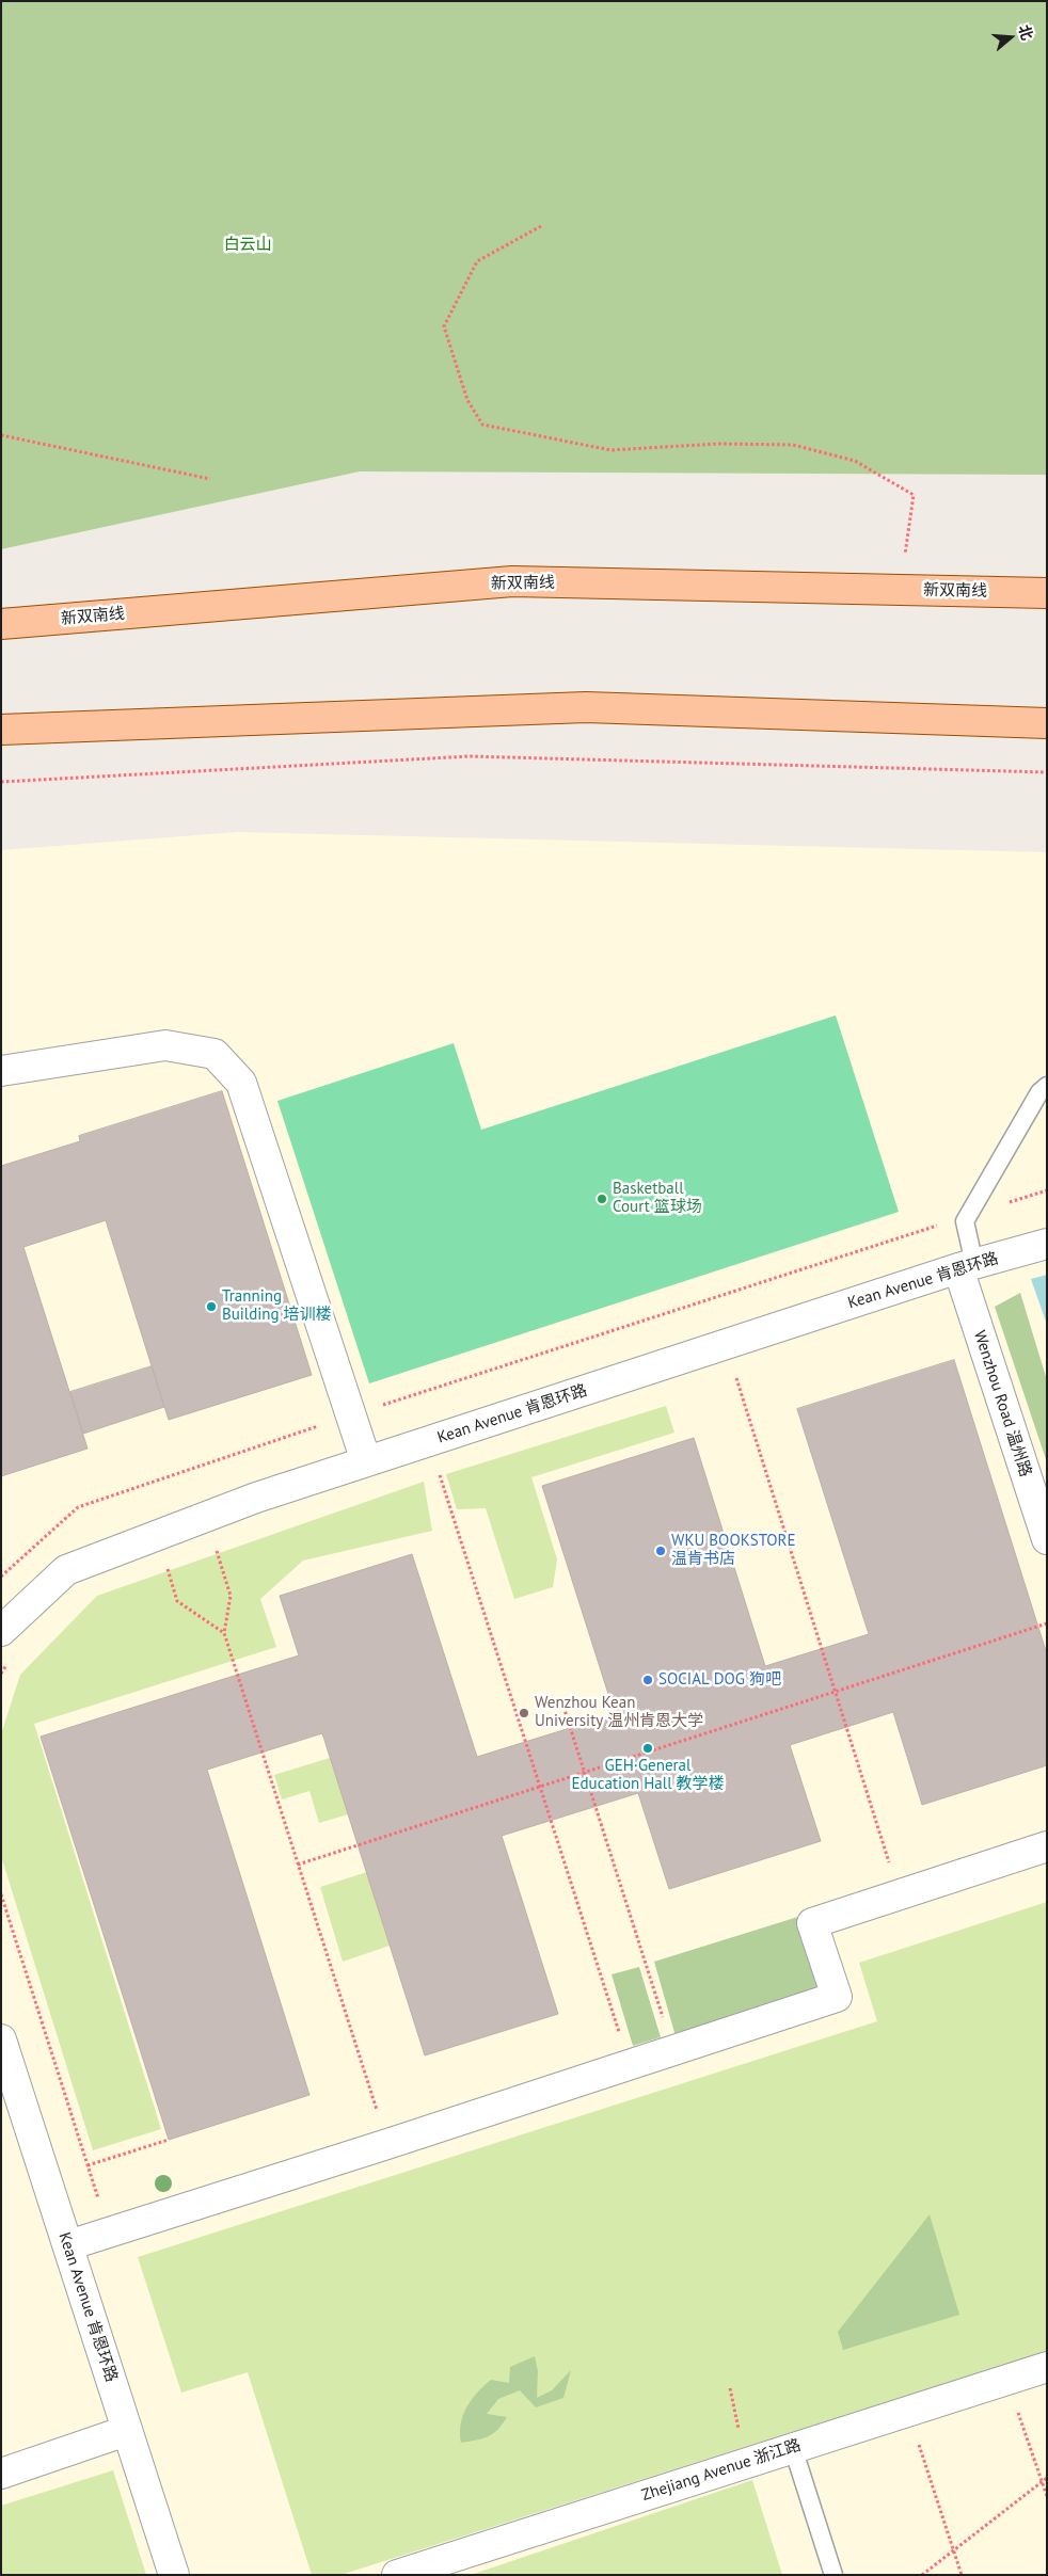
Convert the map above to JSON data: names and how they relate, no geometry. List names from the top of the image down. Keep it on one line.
{"streets":{"main road":["新双南线"],"street":["Kean Avenue 肯恩环路","Wenzhou Road 温州路","Zhejiang Avenue 浙江路"]},"crossings":[["Kean Avenue 肯恩环路","Wenzhou Road 温州路"]],"parks":["白云山"],"places":["Basketball Court 篮球场","Tranning Building 培训楼","WKU BOOKSTORE 温肯书店","SOCIAL DOG 狗吧","Wenzhou Kean University 温州肯恩大学","GEH·General Education Hall 教学楼"],"north":"right"}
